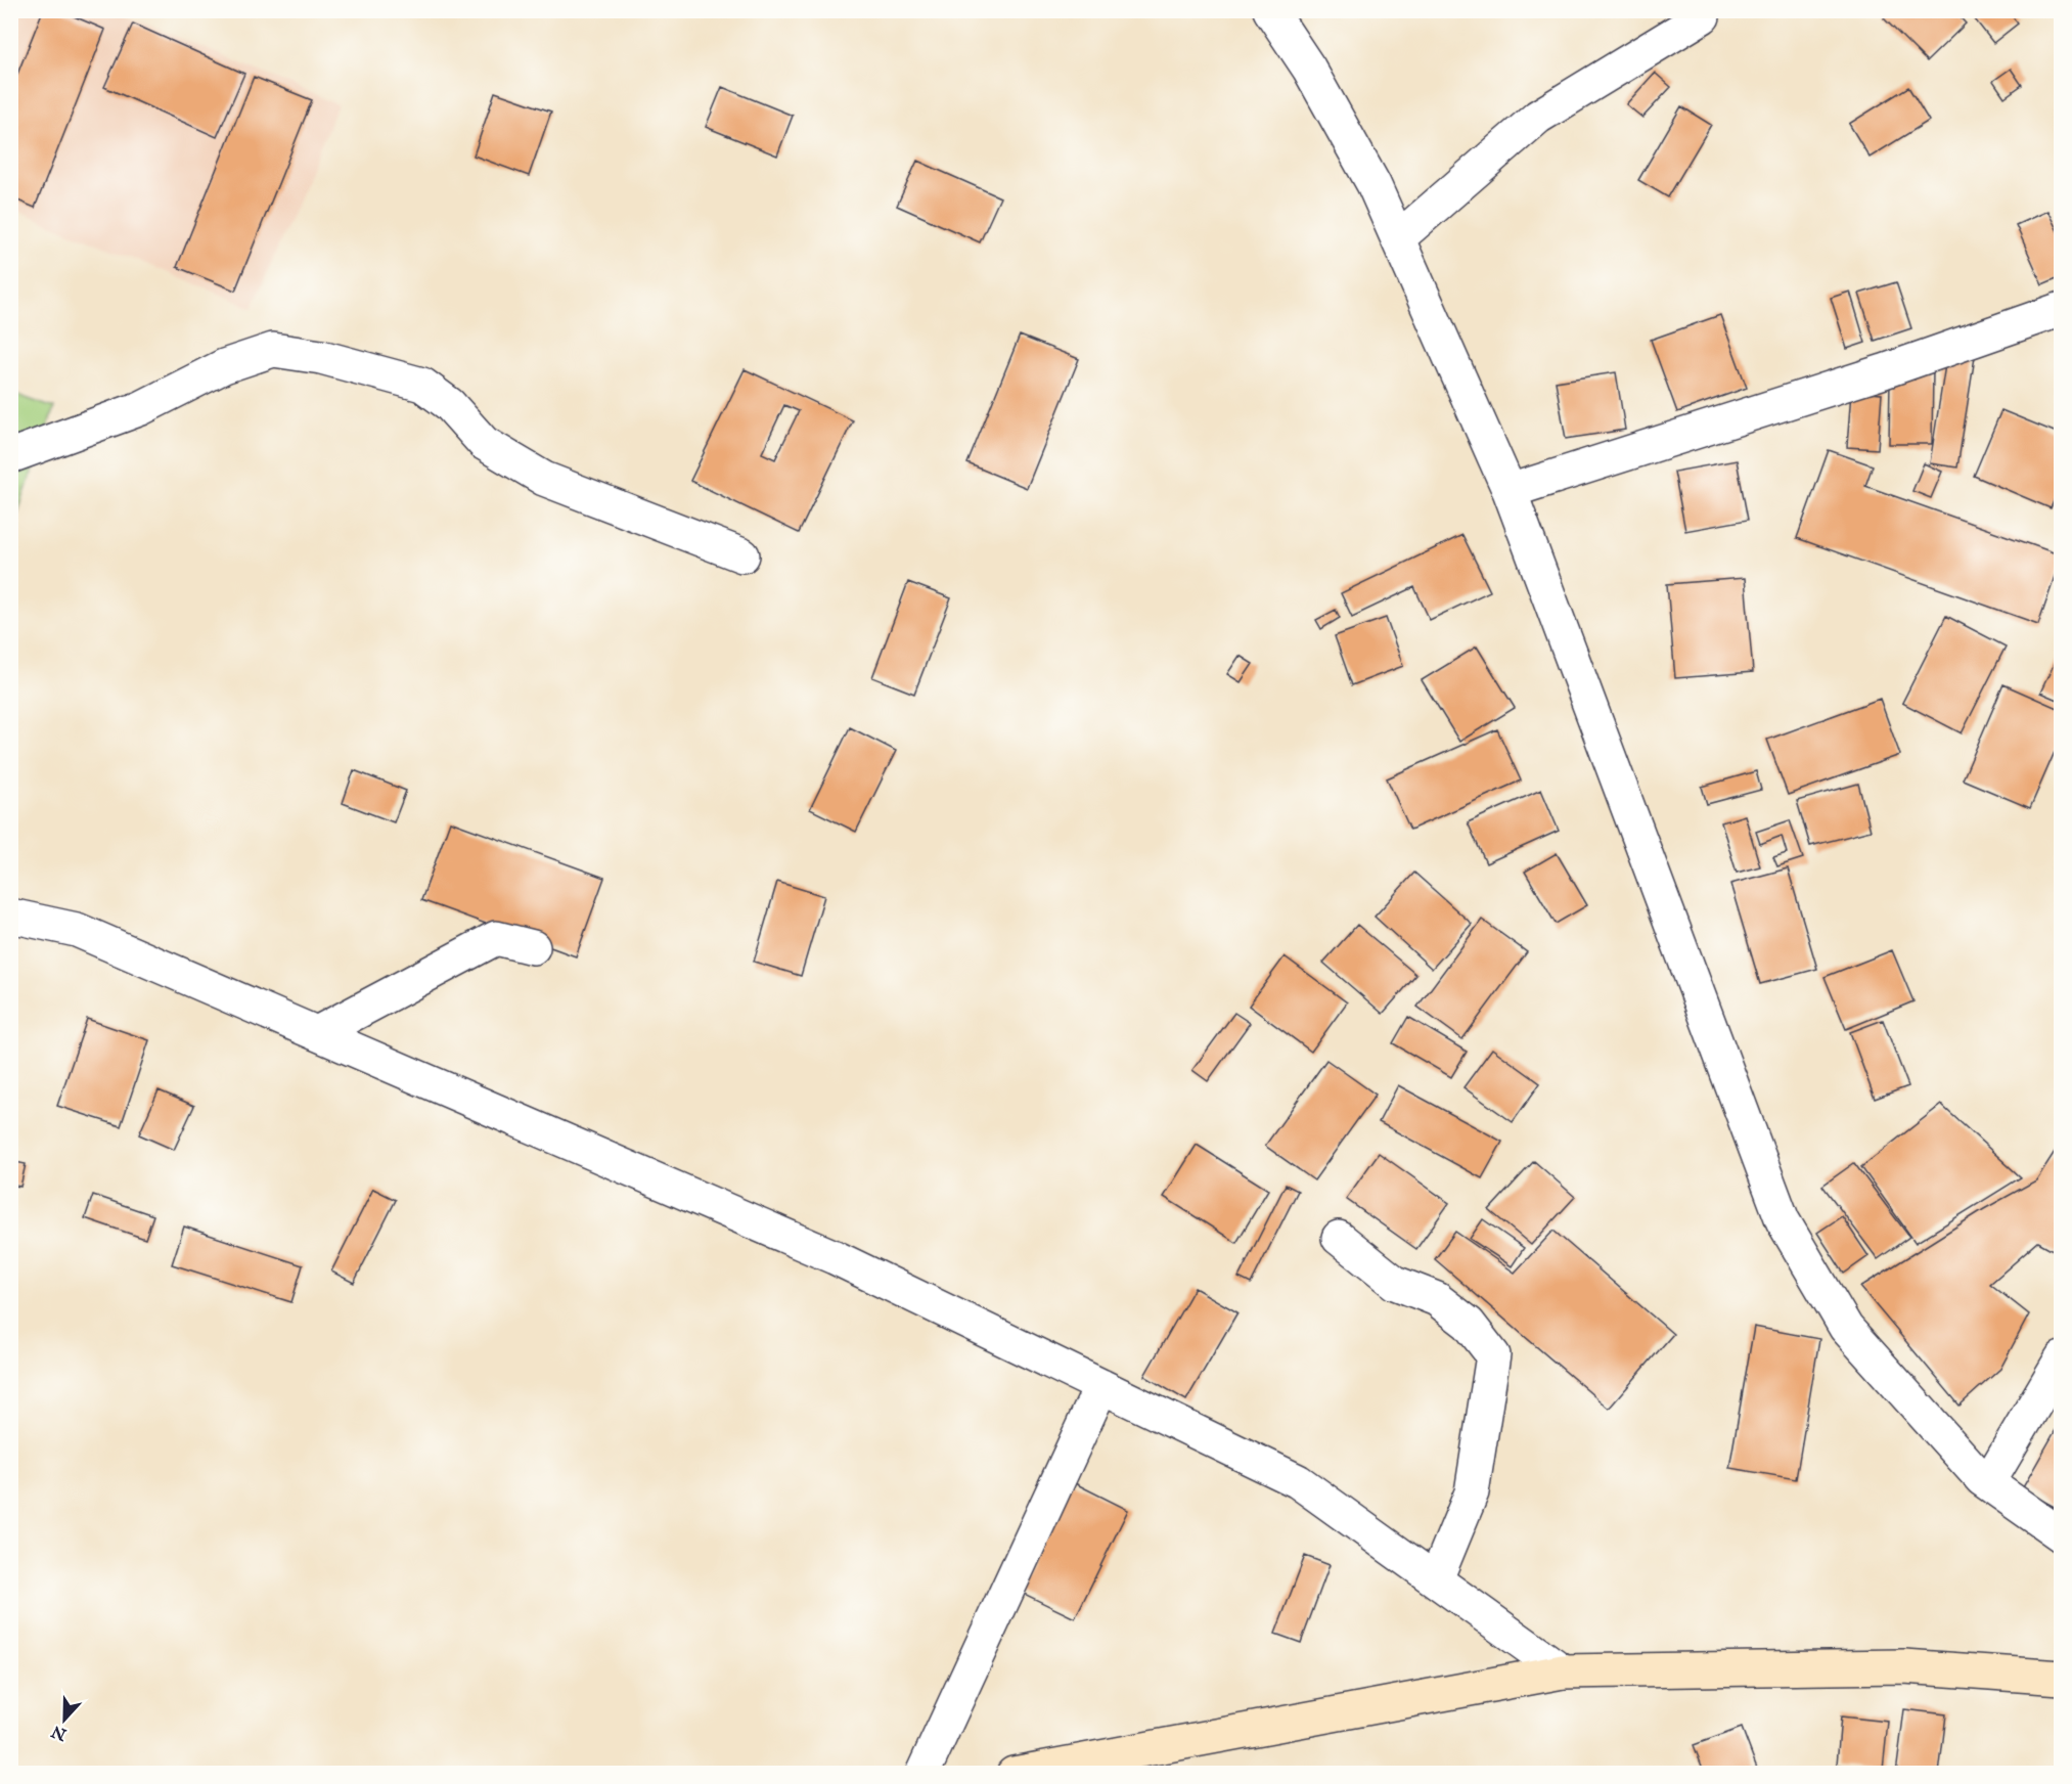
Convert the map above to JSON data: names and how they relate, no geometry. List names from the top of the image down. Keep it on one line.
{"north":"bottom"}
